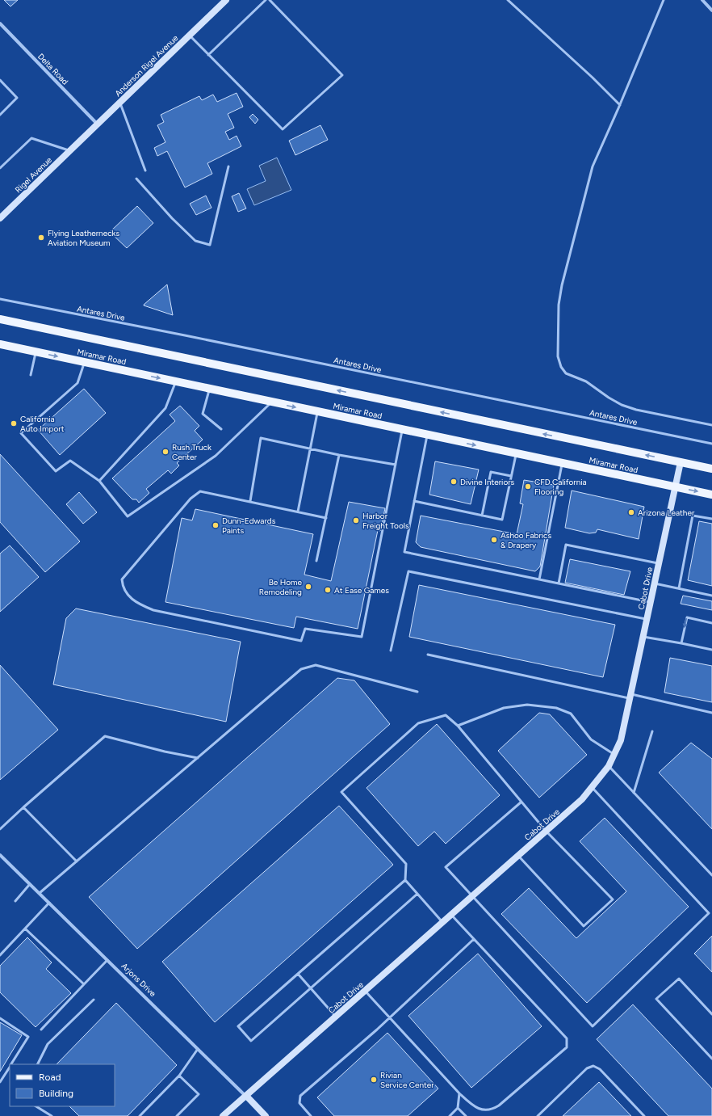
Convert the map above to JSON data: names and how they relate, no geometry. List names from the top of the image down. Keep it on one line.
{"streets":{"main road":["Miramar Road"],"street":["Anderson Rigel Avenue","Delta Road","Rigel Avenue","Cabot Drive","Arjons Drive"],"lane":["Antares Drive"]},"crossings":[["Anderson Rigel Avenue","Delta Road"],["Anderson Rigel Avenue","Rigel Avenue"],["Miramar Road","Cabot Drive"],["Cabot Drive","Arjons Drive"]],"places":["Flying Leathernecks Aviation Museum","California Auto Import","Rush Truck Center","Divine Interiors","CFD California Flooring","Arizona Leather","Harbor Freight Tools","Dunn-Edwards Paints","Ashoo Fabrics & Drapery","Be Home Remodeling","At Ease Games","Rivian Service Center"],"legend":["Road","Building"]}
